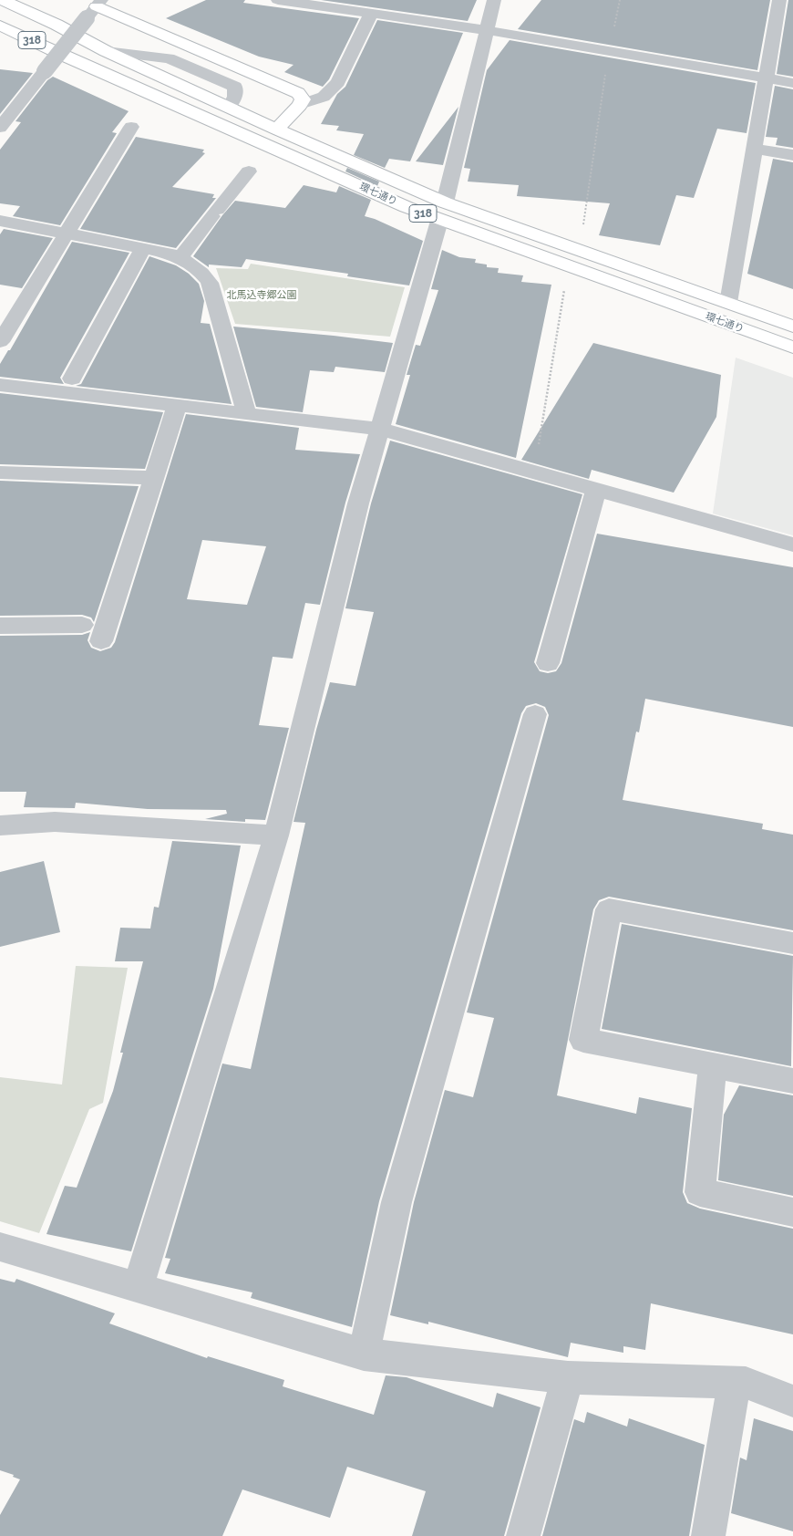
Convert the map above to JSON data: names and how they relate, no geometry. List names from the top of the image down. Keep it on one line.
{"streets":{"main road":["318","環七通り"]},"parks":["北馬込寺郷公園"]}
